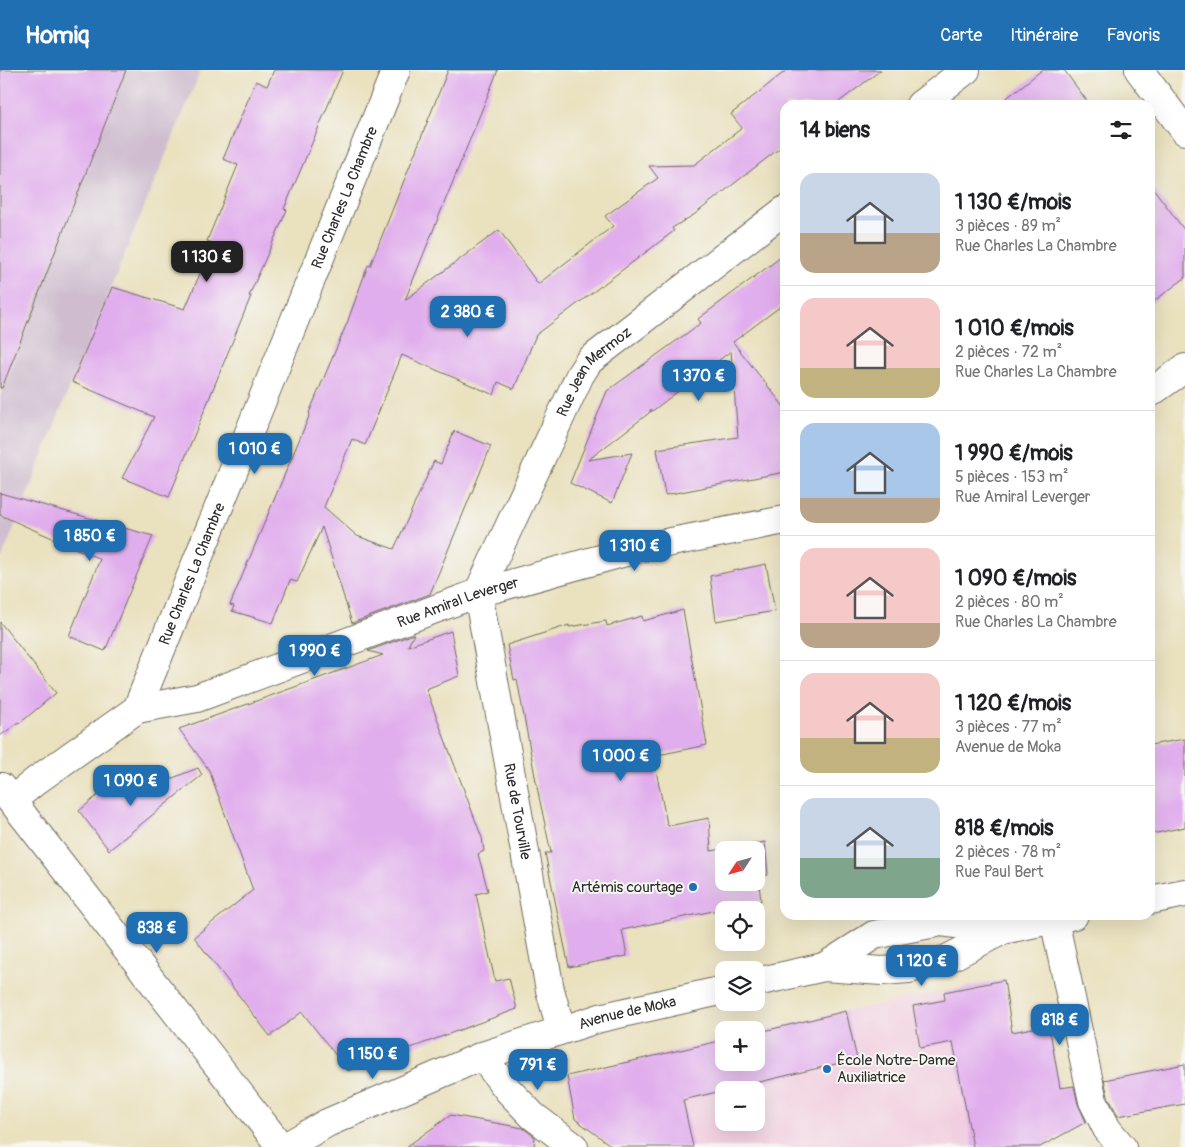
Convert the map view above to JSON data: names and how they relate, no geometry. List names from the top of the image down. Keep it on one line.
{"streets":{"street":["Rue Charles La Chambre","Rue Jean Mermoz","Rue Amiral Leverger","Rue de Tourville","Avenue de Moka"]},"crossings":[["Rue Charles La Chambre","Rue Amiral Leverger"],["Rue Jean Mermoz","Rue Amiral Leverger"],["Rue Jean Mermoz","Rue de Tourville"],["Rue Amiral Leverger","Rue de Tourville"],["Rue de Tourville","Avenue de Moka"]],"places":["Artémis courtage","École Notre-Dame Auxiliatrice"],"north":"bottom left","page":{"header":"Homiq","nav":["Carte","Itinéraire","Favoris"],"heading":"14 biens","list":[{"name":"1 130 €/mois","note":"3 pièces · 89 m² · Rue Charles La Chambre"},{"name":"1 010 €/mois","note":"2 pièces · 72 m² · Rue Charles La Chambre"},{"name":"1 990 €/mois","note":"5 pièces · 153 m² · Rue Amiral Leverger"},{"name":"1 090 €/mois","note":"2 pièces · 80 m² · Rue Charles La Chambre"},{"name":"1 120 €/mois","note":"3 pièces · 77 m² · Avenue de Moka"},{"name":"818 €/mois","note":"2 pièces · 78 m² · Rue Paul Bert"}],"price":["1 130 €","2 380 €","1 370 €","1 010 €","1 850 €","1 310 €","1 990 €","1 000 €","1 090 €","838 €","1 120 €","818 €","1 150 €","791 €"],"map_buttons":["+","−"]}}
